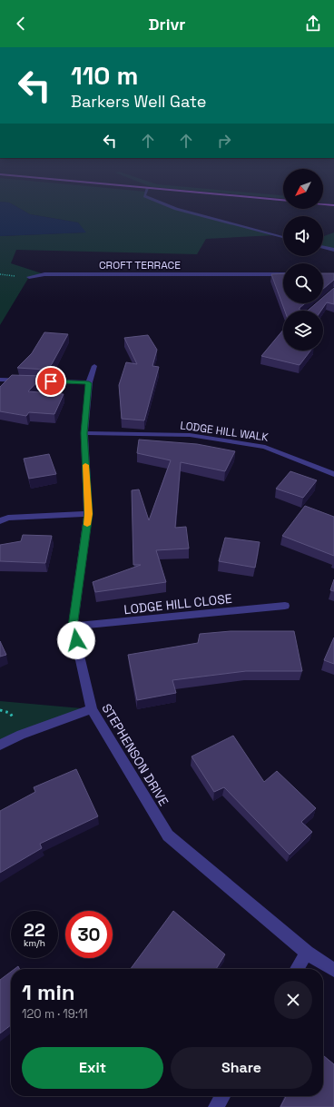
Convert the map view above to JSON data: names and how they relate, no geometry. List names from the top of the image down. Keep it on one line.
{"streets":{"street":["CROFT TERRACE","LODGE HILL WALK","LODGE HILL CLOSE","STEPHENSON DRIVE"]},"crossings":[["LODGE HILL WALK","STEPHENSON DRIVE"],["LODGE HILL CLOSE","STEPHENSON DRIVE"]],"north":"bottom left","page":{"header":"Drivr","turn":["110 m","Barkers Well Gate"],"speed":"22 km/h","limit":"30","heading":["1 min","120 m · 19:11"],"buttons":["Exit","Share"]}}
